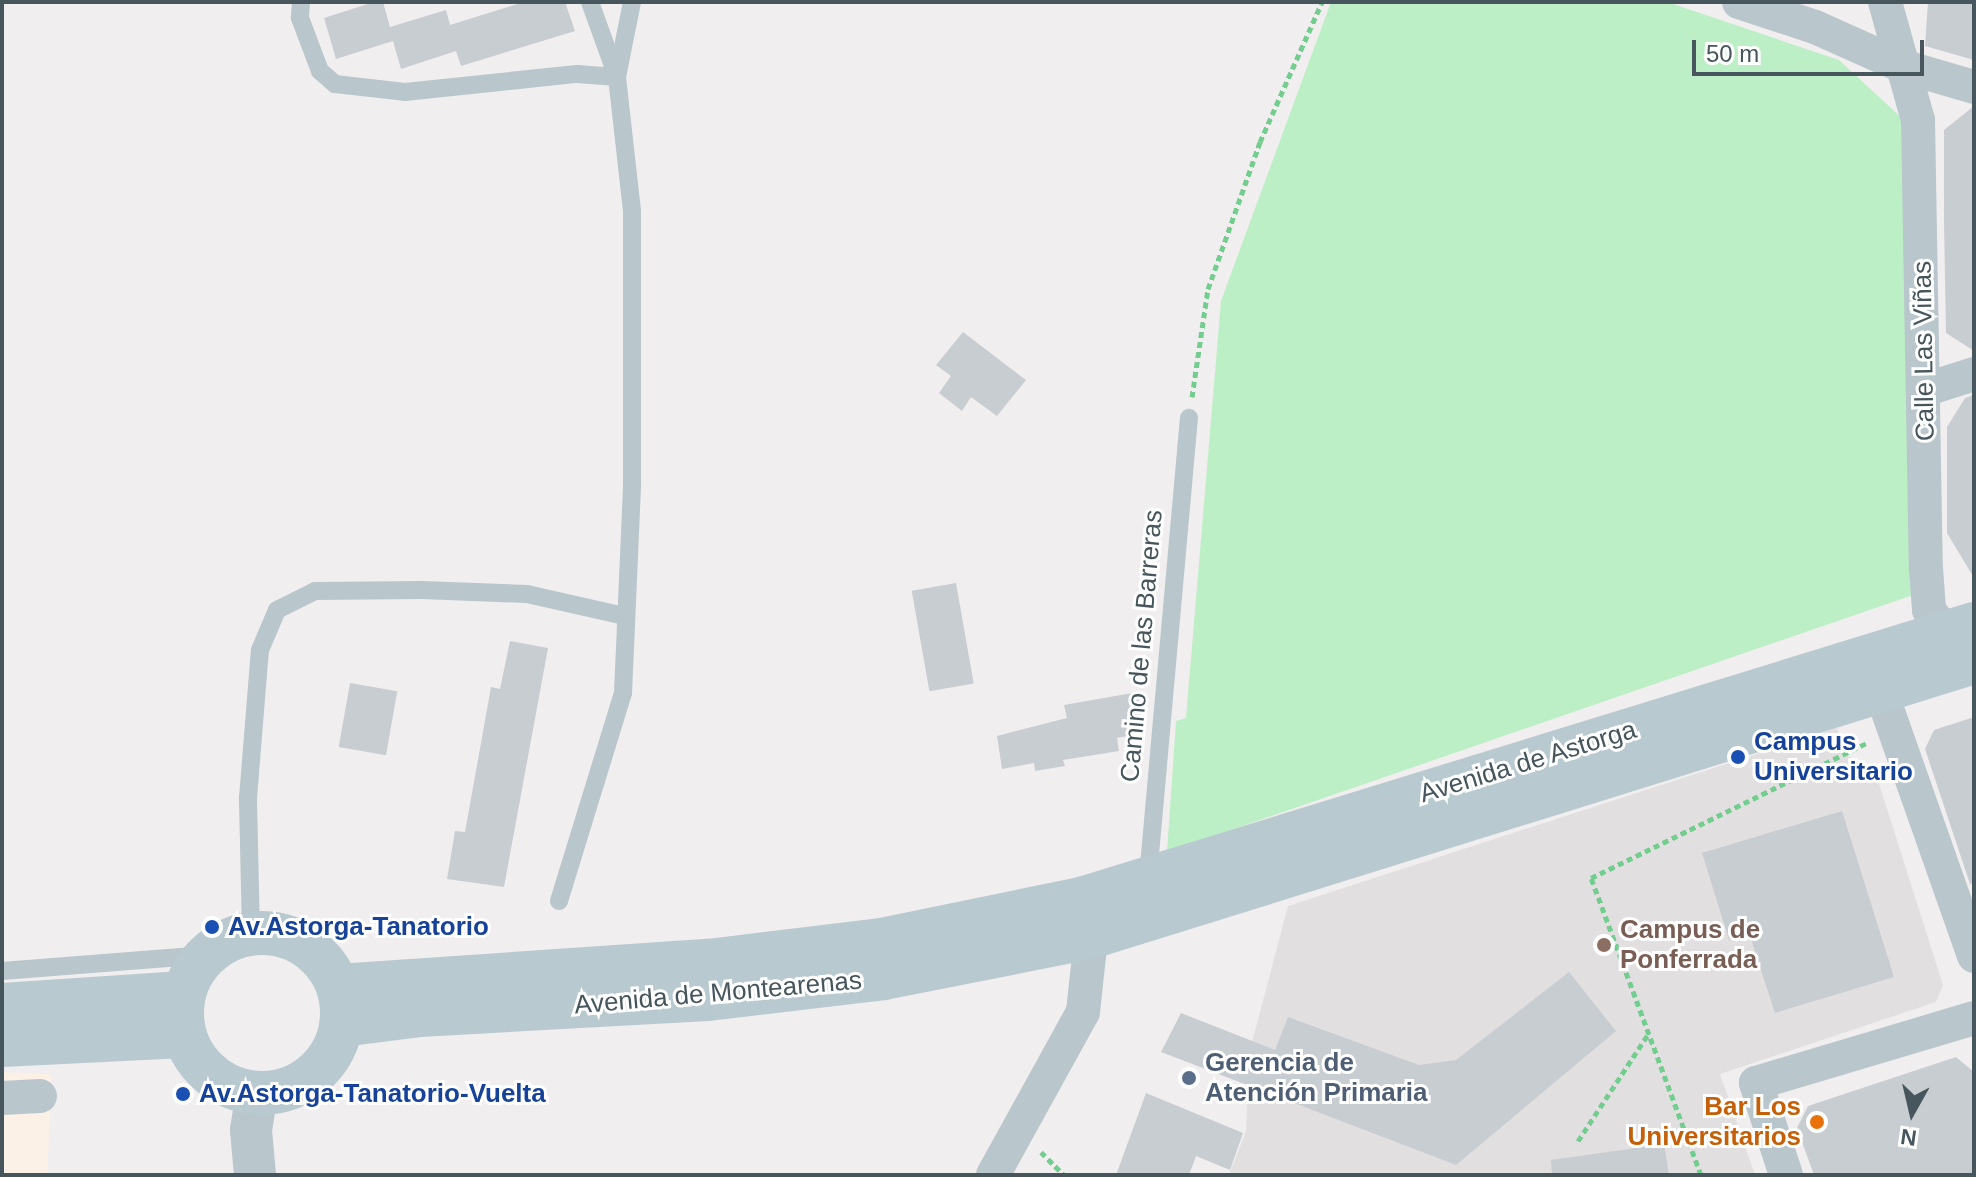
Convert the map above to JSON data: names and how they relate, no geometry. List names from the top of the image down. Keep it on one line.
{"streets":{"main road":["Avenida de Astorga","Avenida de Montearenas"],"street":["Calle Las Viñas"],"lane":["Camino de las Barreras"]},"crossings":[["Calle Las Viñas","Avenida de Astorga"],["Camino de las Barreras","Avenida de Astorga"],["Avenida de Astorga","Avenida de Montearenas"]],"places":["Campus Universitario","Av.Astorga-Tanatorio","Campus de Ponferrada","Gerencia de Atención Primaria","Av.Astorga-Tanatorio-Vuelta","Bar Los Universitarios"],"scale_bar":"50 m","north":"bottom"}
